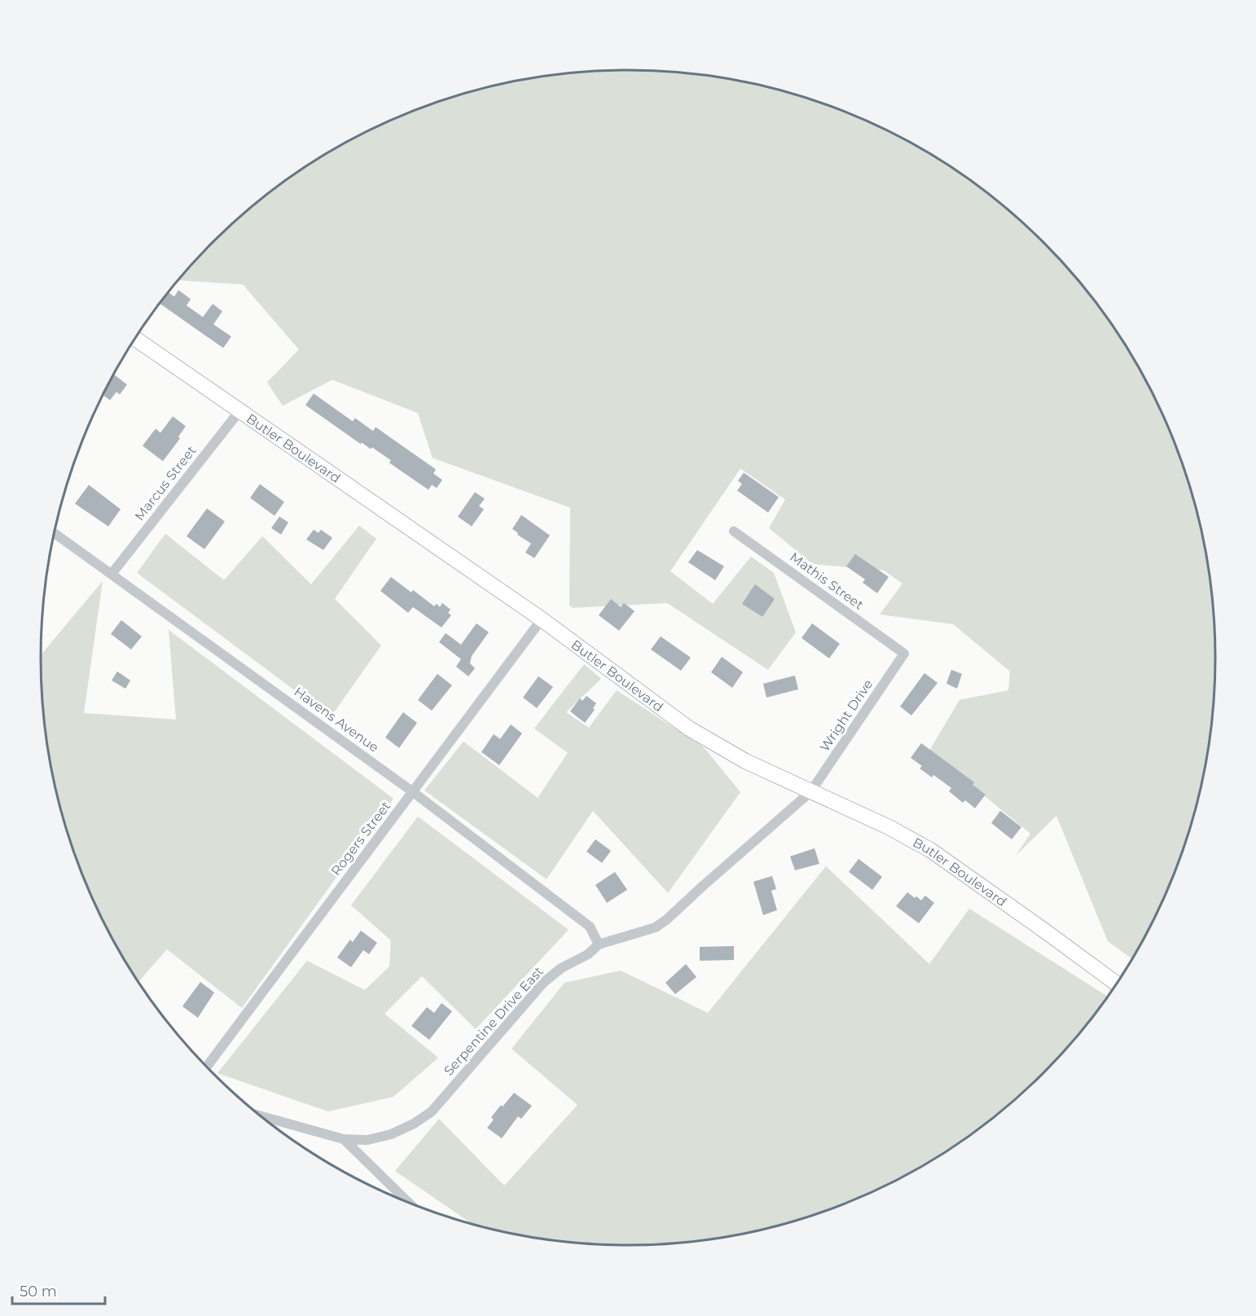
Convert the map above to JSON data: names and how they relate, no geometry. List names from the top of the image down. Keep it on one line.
{"streets":{"street":["Butler Boulevard","Marcus Street","Mathis Street","Wright Drive","Havens Avenue","Rogers Street","Serpentine Drive East"]},"crossings":[["Butler Boulevard","Marcus Street"],["Butler Boulevard","Wright Drive"],["Butler Boulevard","Rogers Street"],["Butler Boulevard","Serpentine Drive East"],["Marcus Street","Havens Avenue"],["Mathis Street","Wright Drive"],["Wright Drive","Serpentine Drive East"],["Havens Avenue","Rogers Street"],["Havens Avenue","Serpentine Drive East"]],"scale_bar":"50 m"}
